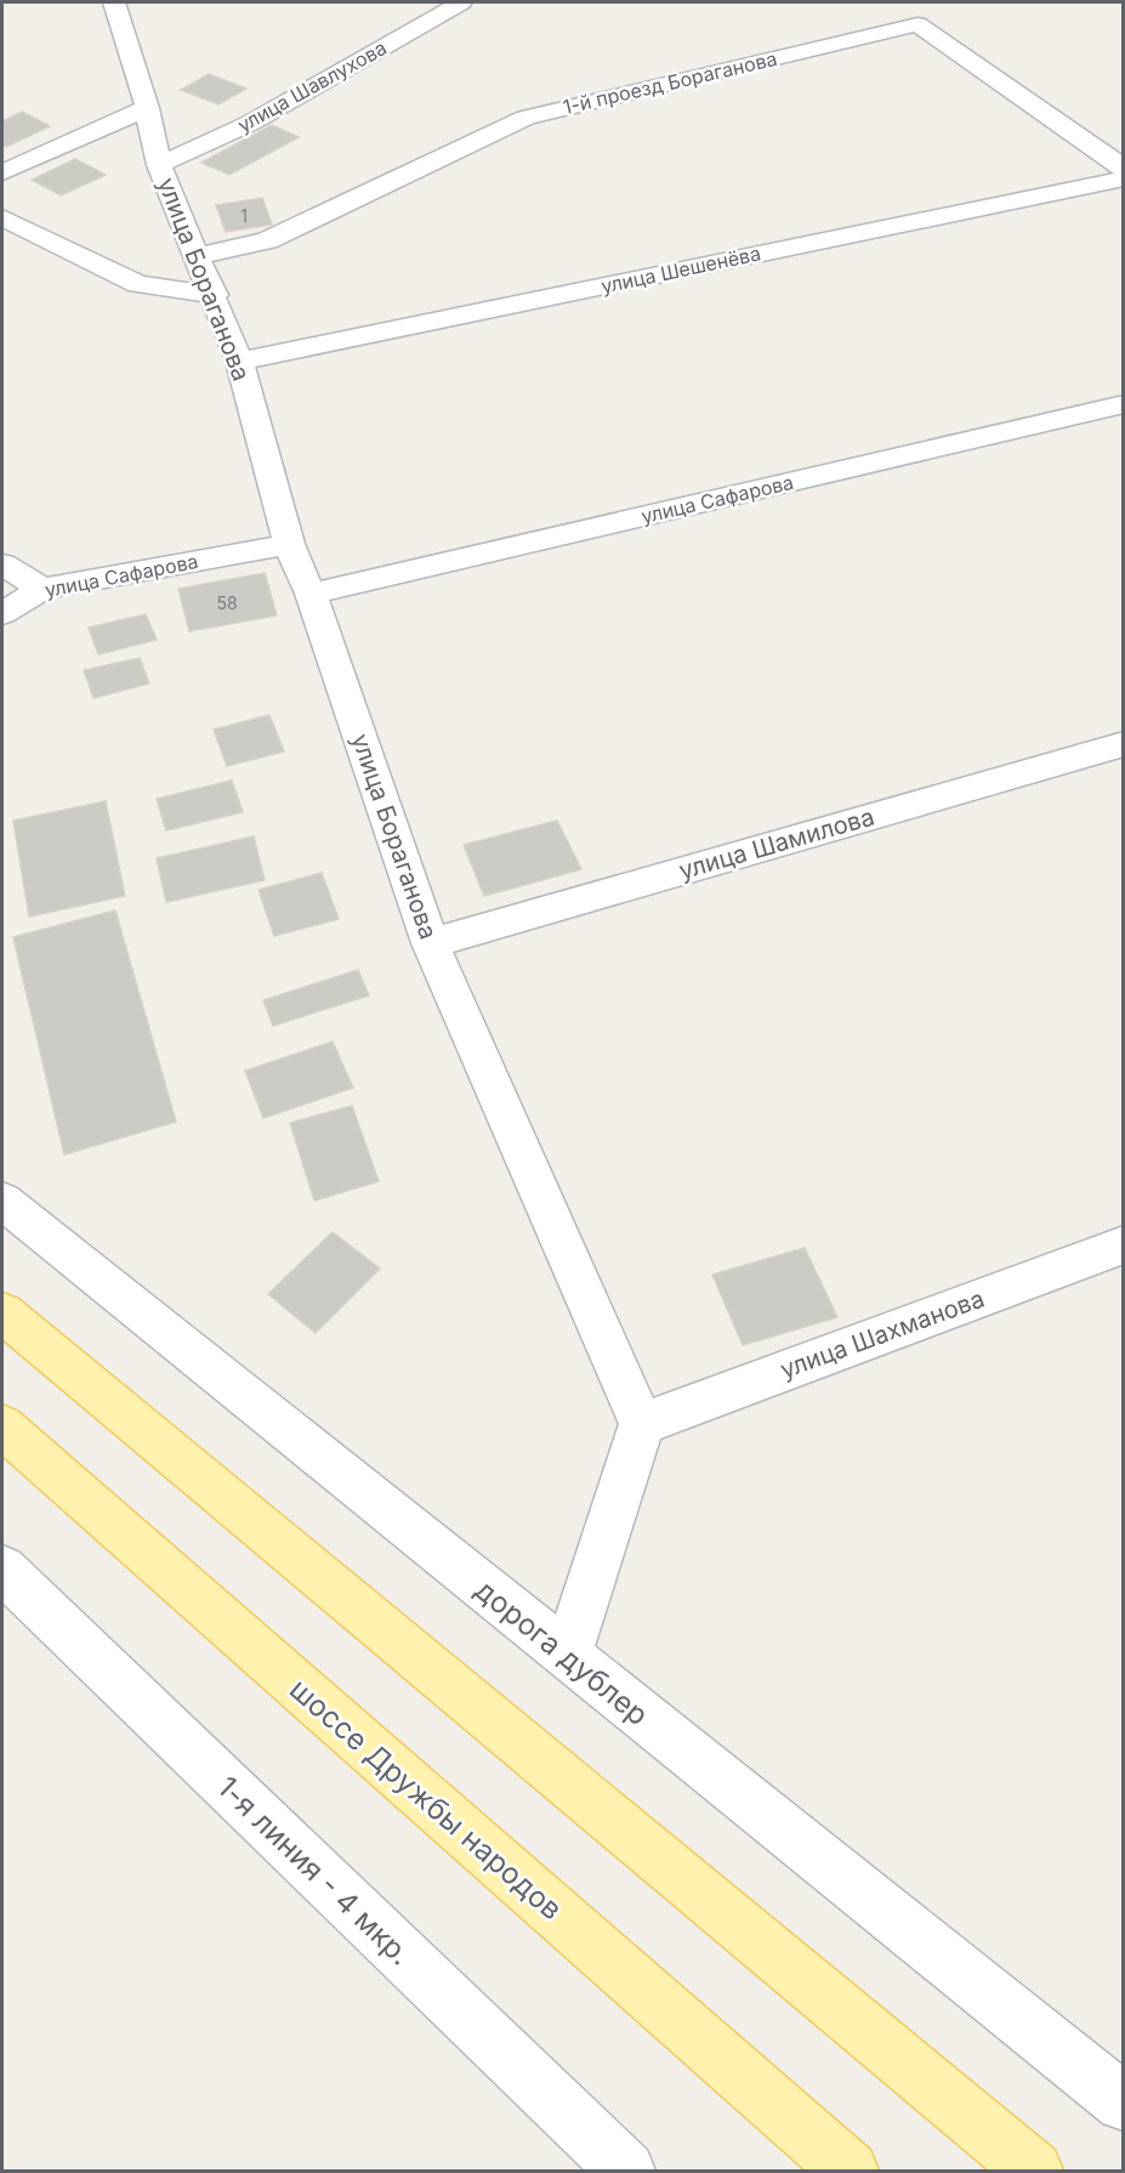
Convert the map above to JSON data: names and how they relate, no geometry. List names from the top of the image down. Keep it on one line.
{"streets":{"main road":["шоссе Дружбы народов"],"street":["1-й проезд Бораганова","улица Шавлухова","улица Шешенёва","улица Бораганова","улица Сафарова","улица Шамилова","улица Шахманова","дорога дублер","1-я линия - 4 мкр."]},"crossings":[["1-й проезд Бораганова","улица Бораганова"],["улица Шавлухова","улица Бораганова"],["улица Шешенёва","улица Бораганова"],["улица Бораганова","улица Сафарова"],["улица Бораганова","улица Шамилова"],["улица Бораганова","улица Шахманова"]],"house_numbers":["1","58"]}
